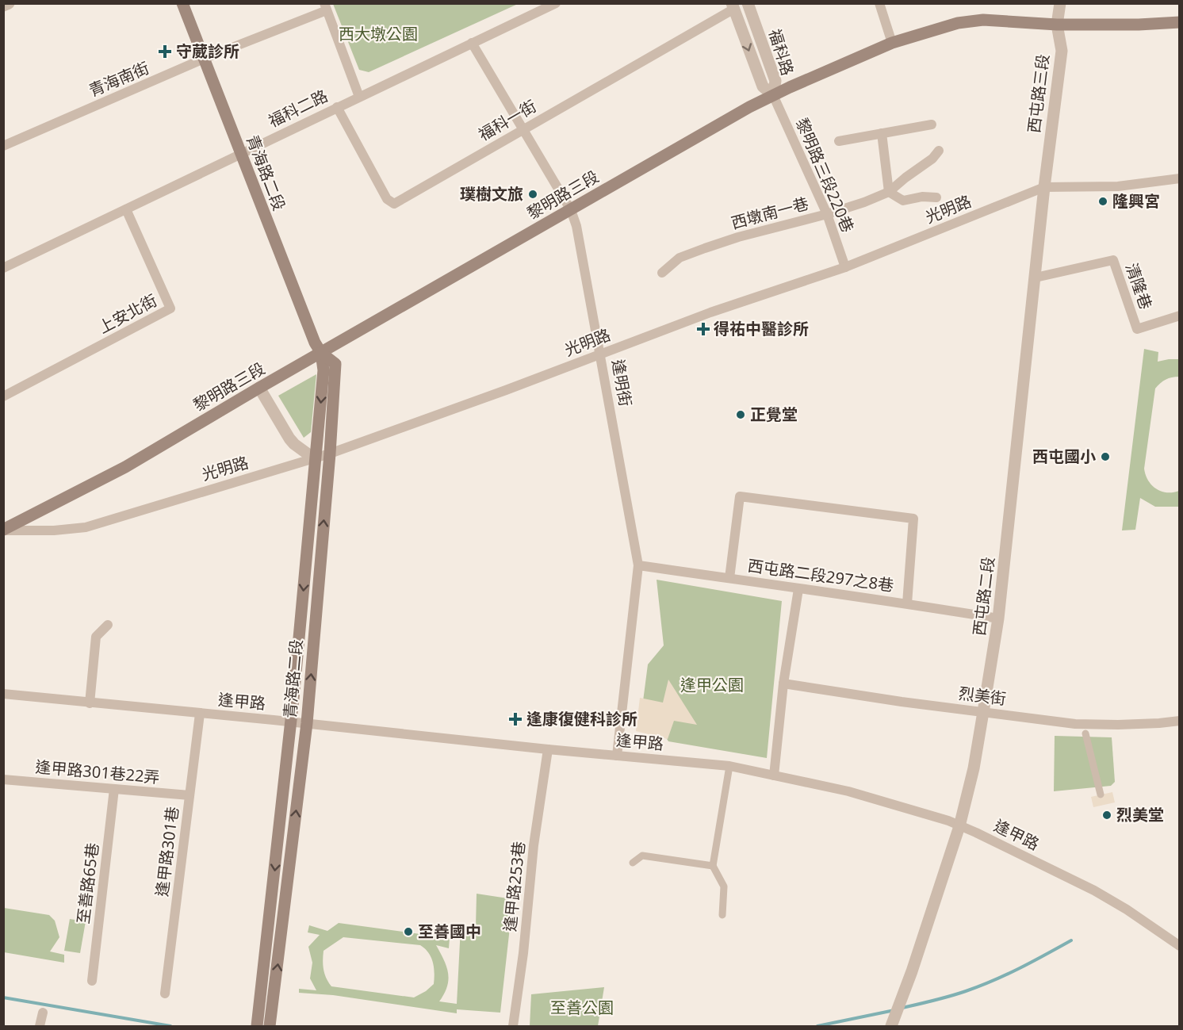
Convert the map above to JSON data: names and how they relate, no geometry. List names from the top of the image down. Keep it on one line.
{"streets":{"main road":["青海路二段","黎明路三段"],"street":["福科路","青海南街","西屯路三段","福科二路","福科一街","黎明路三段220巷","光明路","西墩南一巷","清隆巷","上安北街","逢明街","西屯路二段297之8巷","西屯路二段","烈美街","逢甲路","逢甲路301巷22弄","逢甲路301巷","至善路65巷","逢甲路253巷"]},"crossings":[["福科路","福科一街"],["福科路","黎明路三段220巷"],["福科路","黎明路三段"],["青海南街","青海路二段"],["西屯路三段","黎明路三段"],["西屯路三段","光明路"],["西屯路三段","西屯路二段"],["福科二路","福科一街"],["福科二路","青海路二段"],["福科二路","上安北街"],["福科二路","逢明街"],["福科一街","逢明街"],["青海路二段","黎明路三段"],["青海路二段","光明路"],["青海路二段","逢甲路"],["黎明路三段220巷","黎明路三段"],["黎明路三段220巷","光明路"],["黎明路三段220巷","西墩南一巷"],["黎明路三段","光明路"],["黎明路三段","逢明街"],["光明路","逢明街"],["光明路","西屯路二段"],["清隆巷","西屯路二段"],["逢明街","西屯路二段297之8巷"],["逢明街","逢甲路"],["西屯路二段297之8巷","西屯路二段"],["西屯路二段","烈美街"],["西屯路二段","逢甲路"],["逢甲路","逢甲路301巷"],["逢甲路","逢甲路253巷"],["逢甲路301巷22弄","逢甲路301巷"],["逢甲路301巷22弄","至善路65巷"]],"parks":["西大墩公園","逢甲公園","至善公園"],"places":{"health":["守葳診所","得祐中醫診所","逢康復健科診所"],"other":["璞樹文旅","隆興宮","正覺堂","西屯國小","烈美堂","至善國中"]}}
